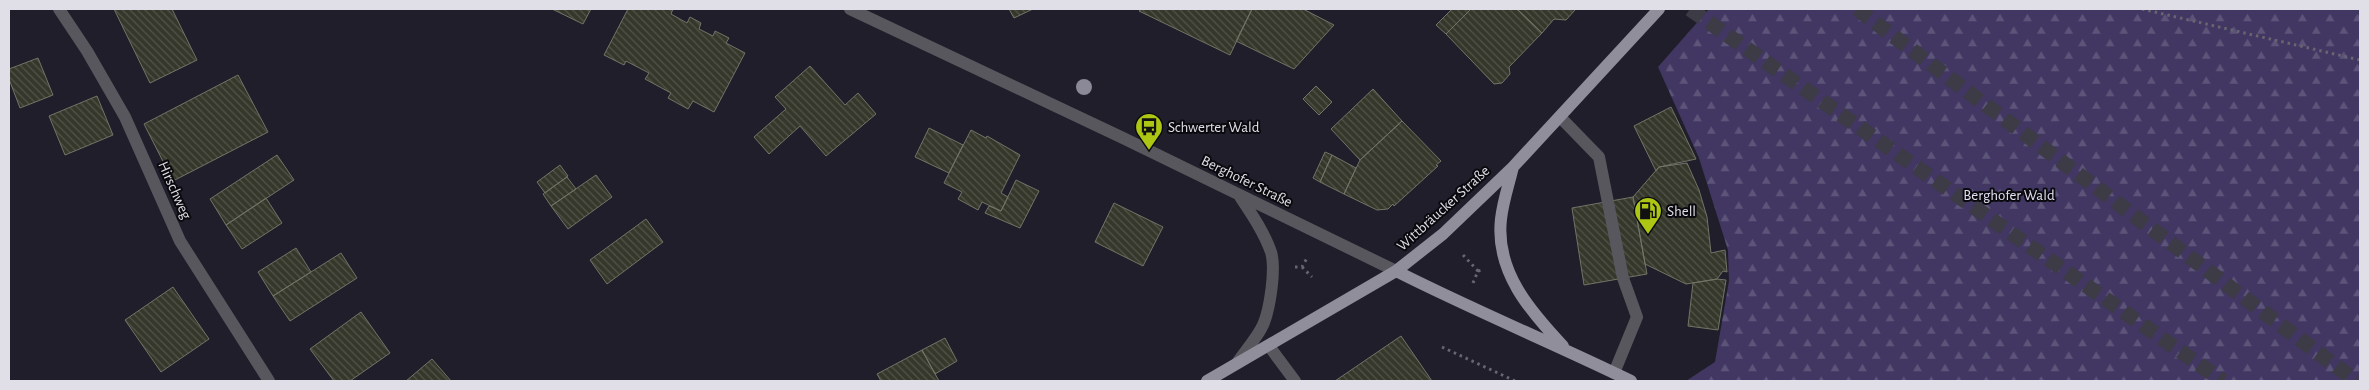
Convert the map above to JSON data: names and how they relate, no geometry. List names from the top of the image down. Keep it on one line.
{"streets":{"main road":["Berghofer Straße","Wittbräucker Straße"],"street":["Hirschweg"]},"crossings":[["Berghofer Straße","Wittbräucker Straße"]],"parks":["Berghofer Wald"],"places":{"bus stop":["Schwerter Wald"],"fuel station":["Shell"]}}
